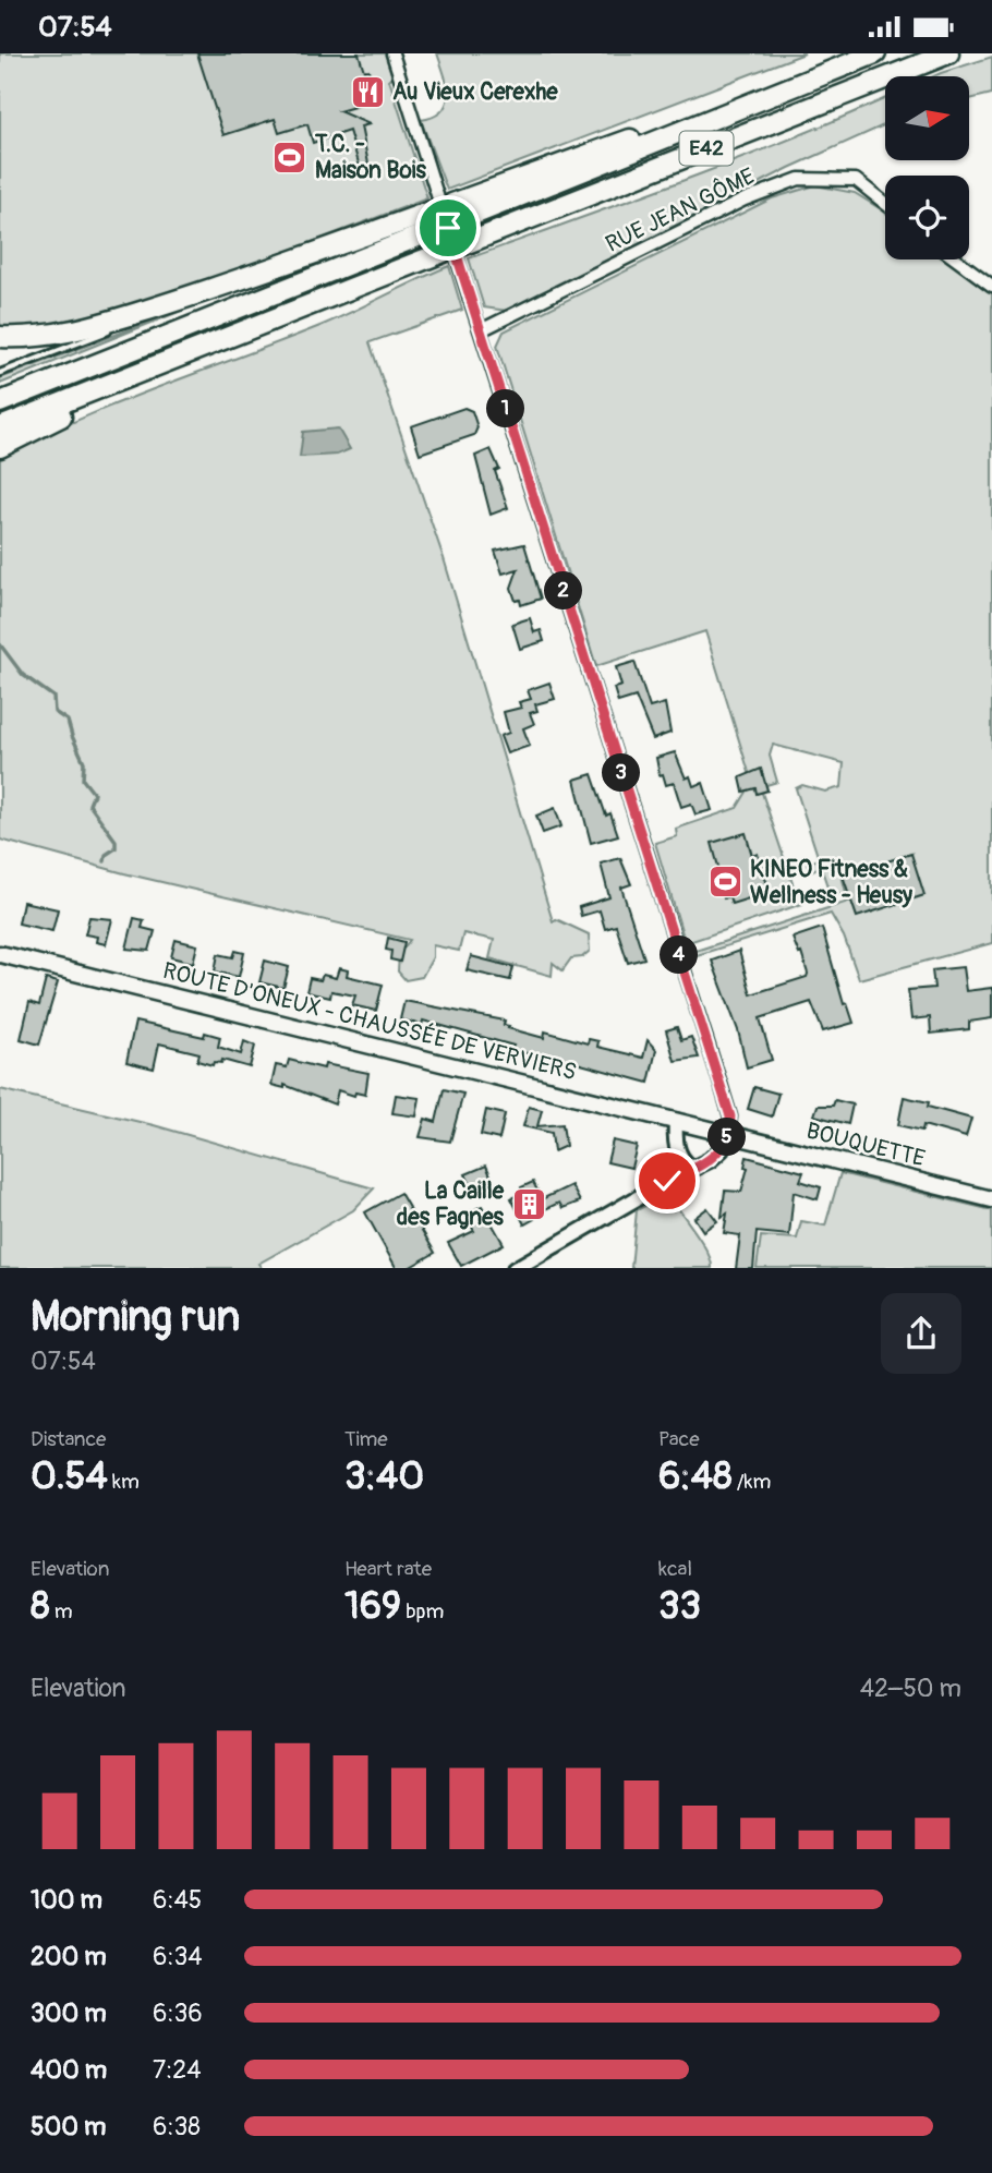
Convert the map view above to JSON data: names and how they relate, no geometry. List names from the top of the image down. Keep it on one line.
{"streets":{"highway":["E42"],"main road":["ROUTE D'ONEUX - CHAUSSÉE DE VERVIERS","BOUQUETTE"],"street":["RUE JEAN GÔME"]},"crossings":[["ROUTE D'ONEUX - CHAUSSÉE DE VERVIERS","BOUQUETTE"]],"places":{"restaurant":["Au Vieux Cerexhe"],"sports":["T.C. - Maison Bois","KINEO Fitness & Wellness - Heusy"],"building":["La Caille des Fagnes"]},"north":"right","page":{"status":"07:54","pins":["1","2","3","4","5"],"heading":["Morning run","07:54"],"stats":[["Distance","0.54 km"],["Time","3:40"],["Pace","6:48 /km"],["Elevation","8 m"],["Heart rate","169 bpm"],["kcal","33"]],"chart":["Elevation","42–50 m"],"list":[{"name":"100 m","note":"6:45"},{"name":"200 m","note":"6:34"},{"name":"300 m","note":"6:36"},{"name":"400 m","note":"7:24"},{"name":"500 m","note":"6:38"}]}}
